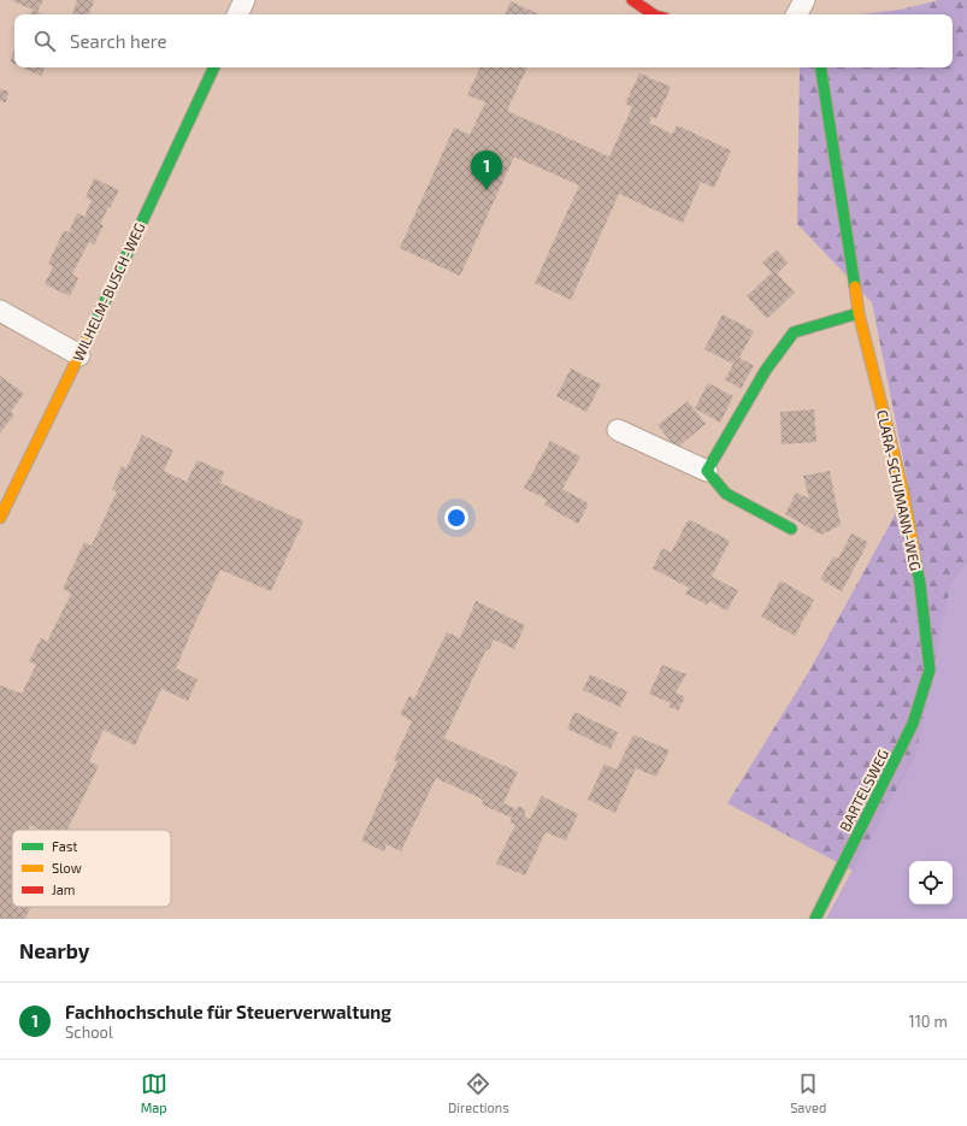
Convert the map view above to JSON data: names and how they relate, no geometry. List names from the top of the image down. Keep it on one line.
{"streets":{"street":["WILHELM-BUSCH-WEG","CLARA-SCHUMANN-WEG","BARTELSWEG"]},"crossings":[["CLARA-SCHUMANN-WEG","BARTELSWEG"]],"legend":["Fast","Slow","Jam"],"page":{"search":"Search here","pins":"1","heading":"Nearby","list":[{"mark":"1","name":"Fachhochschule für Steuerverwaltung","note":"School","value":"110 m"}],"nav":["Map","Directions","Saved"]}}
